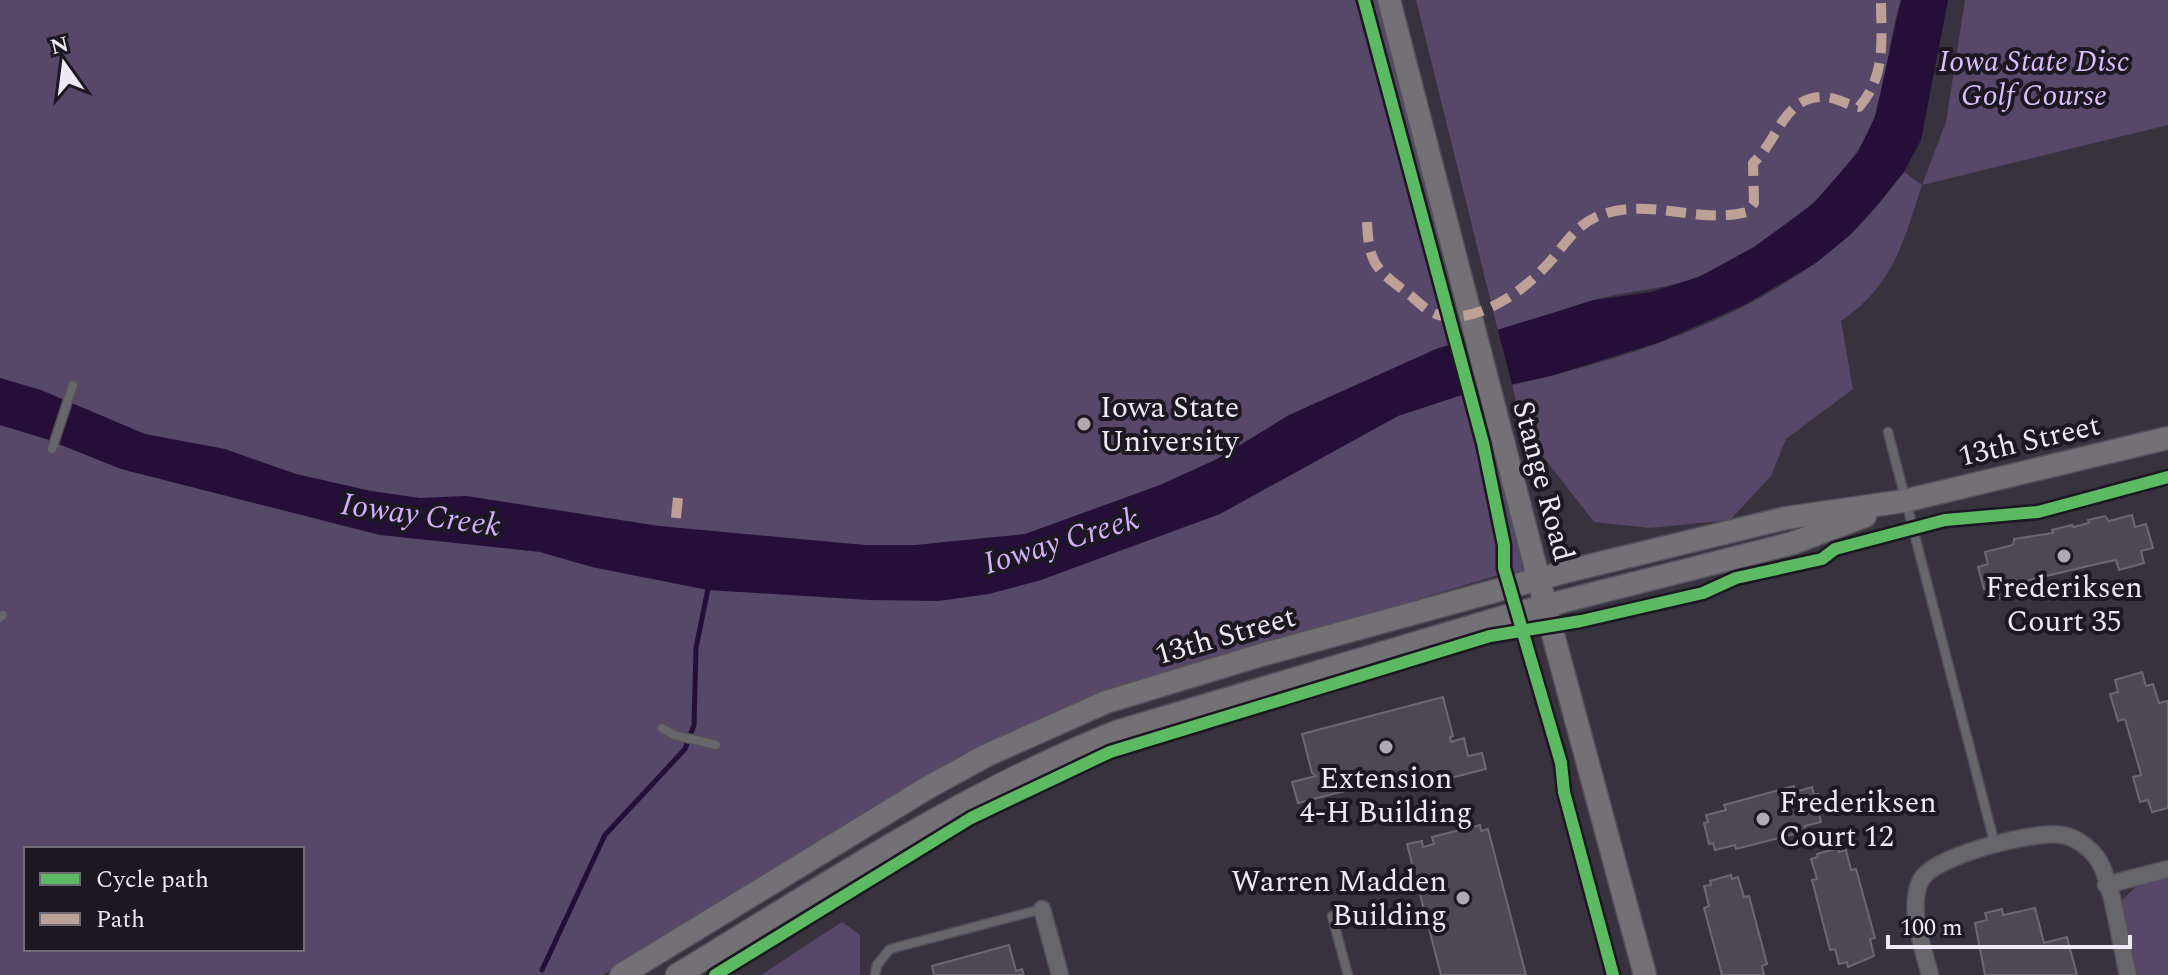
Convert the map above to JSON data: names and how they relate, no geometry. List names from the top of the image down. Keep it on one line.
{"streets":{"main road":["13th Street","Stange Road"]},"crossings":[["13th Street","Stange Road"]],"water":["Ioway Creek"],"parks":["Iowa State Disc Golf Course"],"places":["Iowa State University","Frederiksen Court 35","Extension 4-H Building","Frederiksen Court 12","Warren Madden Building"],"legend":["Cycle path","Path"],"scale_bar":"100 m","north":"top"}
